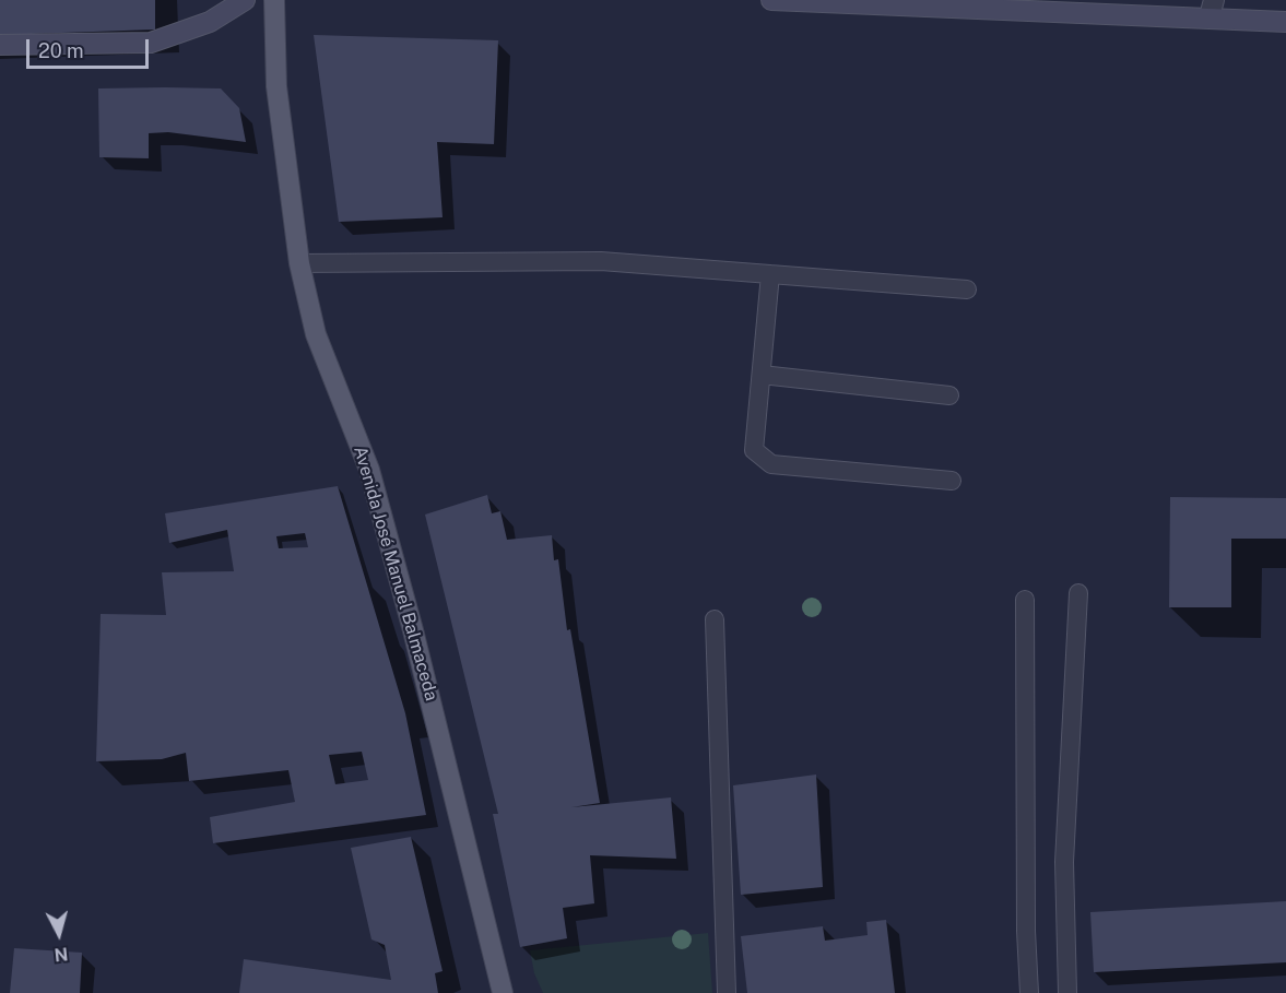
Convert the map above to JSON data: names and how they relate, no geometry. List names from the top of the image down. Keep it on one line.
{"streets":{"main road":["Avenida José Manuel Balmaceda"]},"scale_bar":"20 m","north":"bottom"}
